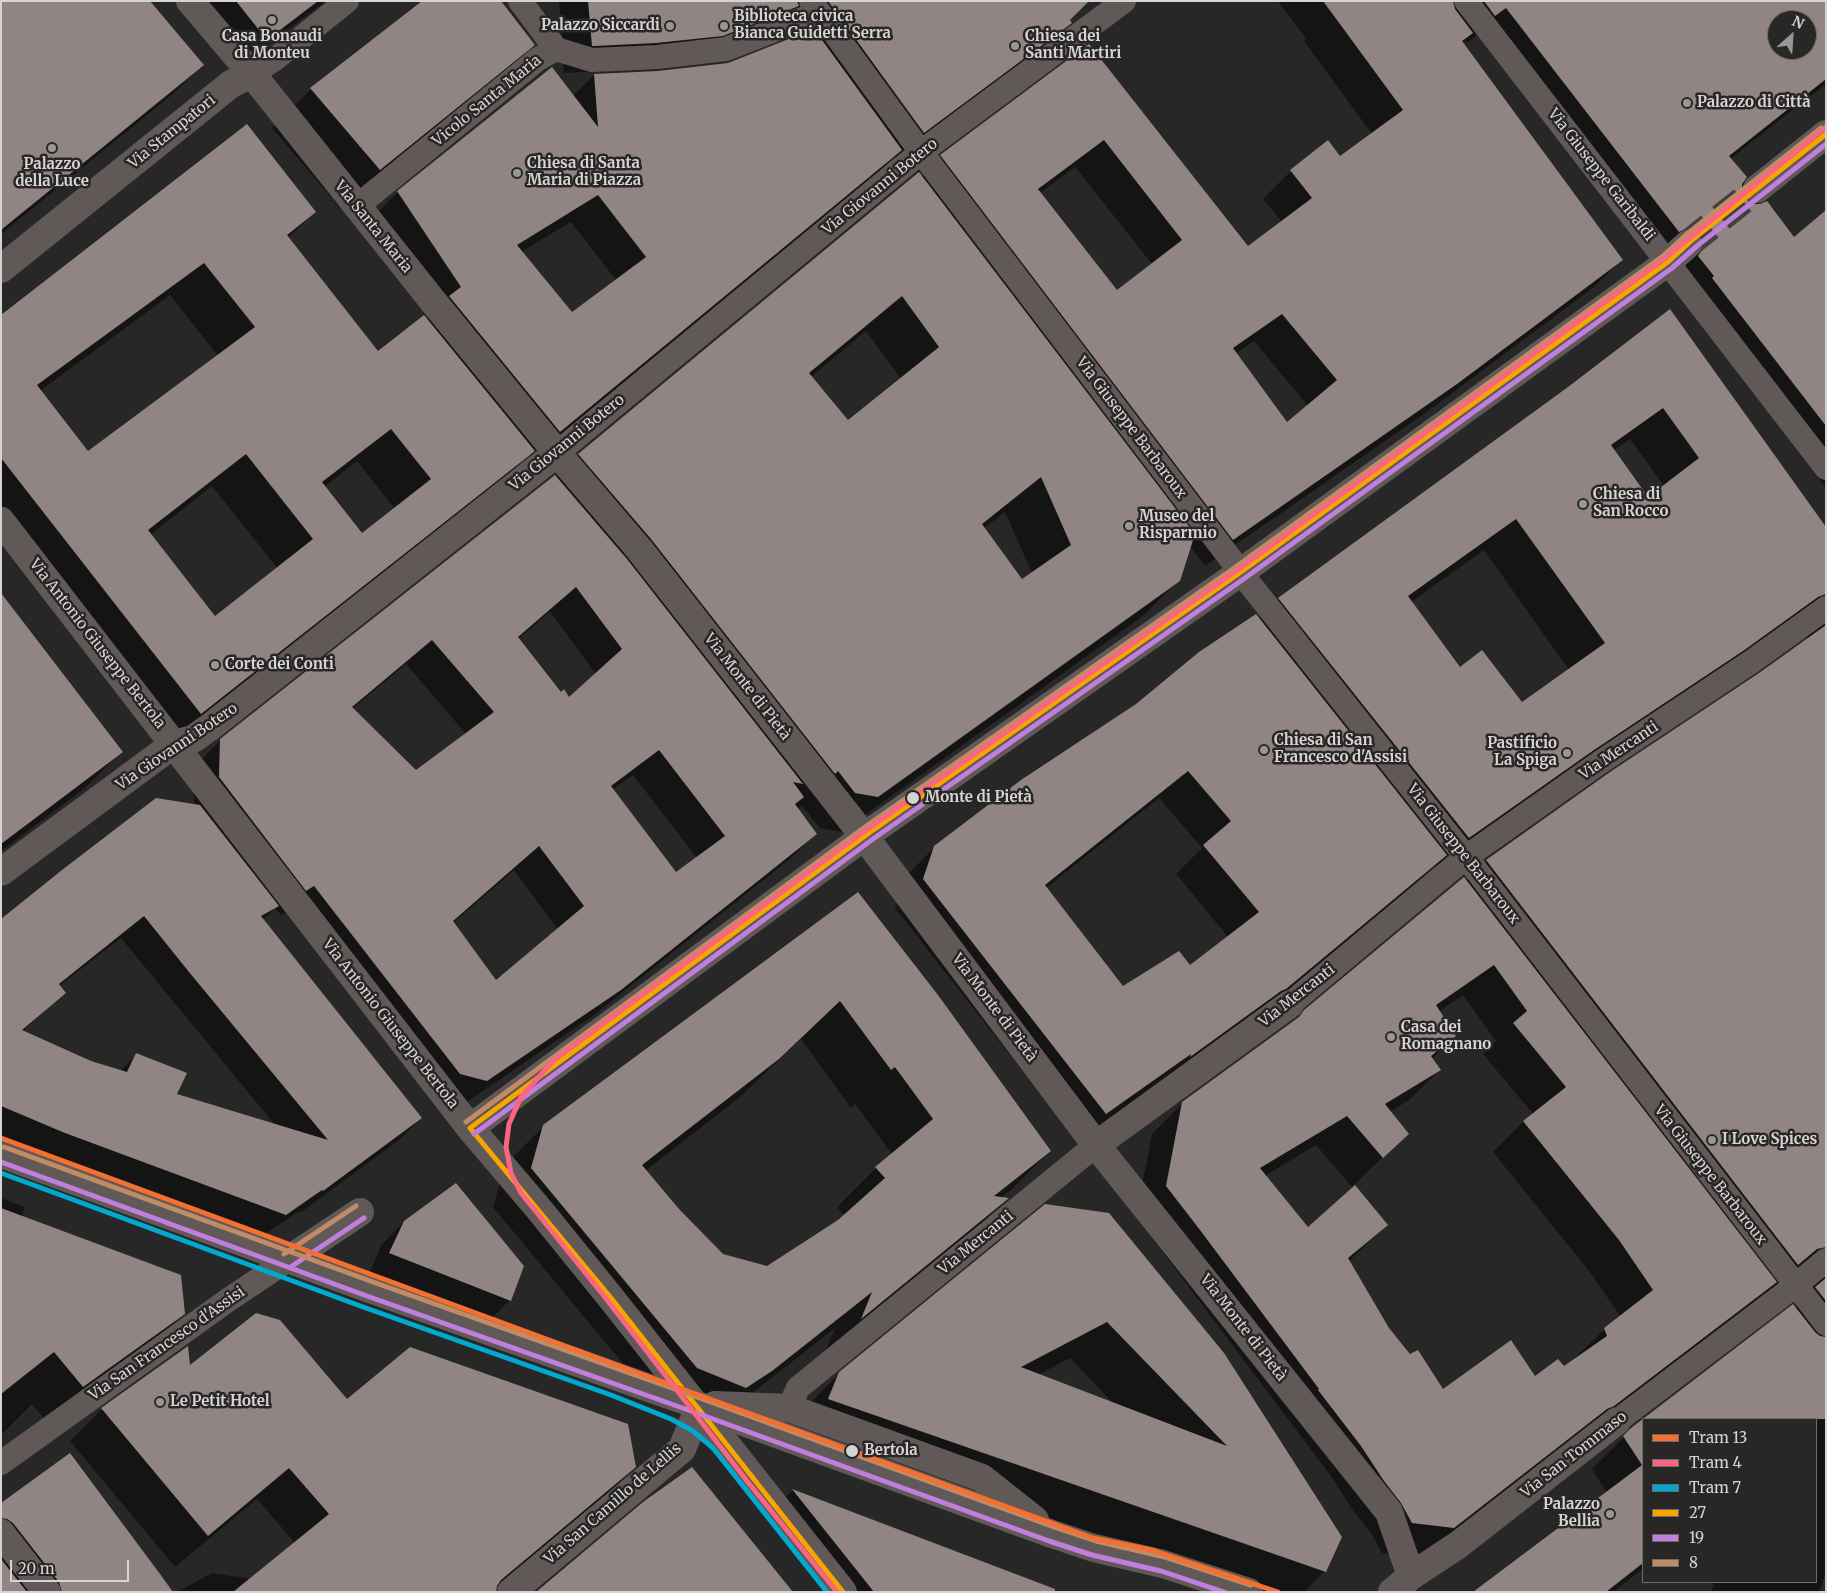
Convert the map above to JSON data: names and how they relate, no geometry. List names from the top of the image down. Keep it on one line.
{"streets":{"street":["Vicolo Santa Maria","Via Stampatori","Via Giuseppe Garibaldi","Via Giovanni Botero","Via Santa Maria","Via Giuseppe Barbaroux","Via Antonio Giuseppe Bertola","Via Monte di Pietà","Via Mercanti","Via San Francesco d'Assisi","Via San Tommaso","Via San Camillo de Lellis"]},"crossings":[["Vicolo Santa Maria","Via Santa Maria"],["Vicolo Santa Maria","Via Giuseppe Barbaroux"],["Via Stampatori","Via Santa Maria"],["Via Giovanni Botero","Via Santa Maria"],["Via Giovanni Botero","Via Giuseppe Barbaroux"],["Via Giovanni Botero","Via Antonio Giuseppe Bertola"],["Via Giovanni Botero","Via Monte di Pietà"],["Via Santa Maria","Via Monte di Pietà"],["Via Giuseppe Barbaroux","Via Mercanti"],["Via Giuseppe Barbaroux","Via San Tommaso"],["Via Antonio Giuseppe Bertola","Via San Camillo de Lellis"],["Via Monte di Pietà","Via Mercanti"],["Via Monte di Pietà","Via San Tommaso"]],"places":["Casa Bonaudi di Monteu","Palazzo Siccardi","Biblioteca civica Bianca Guidetti Serra","Chiesa dei Santi Martiri","Palazzo di Città","Palazzo della Luce","Chiesa di Santa Maria di Piazza","Chiesa di San Rocco","Museo del Risparmio","Corte dei Conti","Chiesa di San Francesco d'Assisi","Pastificio La Spiga","Monte di Pietà","Casa dei Romagnano","I Love Spices","Le Petit Hotel","Bertola","Palazzo Bellia"],"lines":["tram line 4","transit line 8","transit line 27","transit line 19","tram line 13","tram line 7"],"legend":["Tram 13","Tram 4","Tram 7","27","19","8"],"scale_bar":"20 m","north":"top right"}
